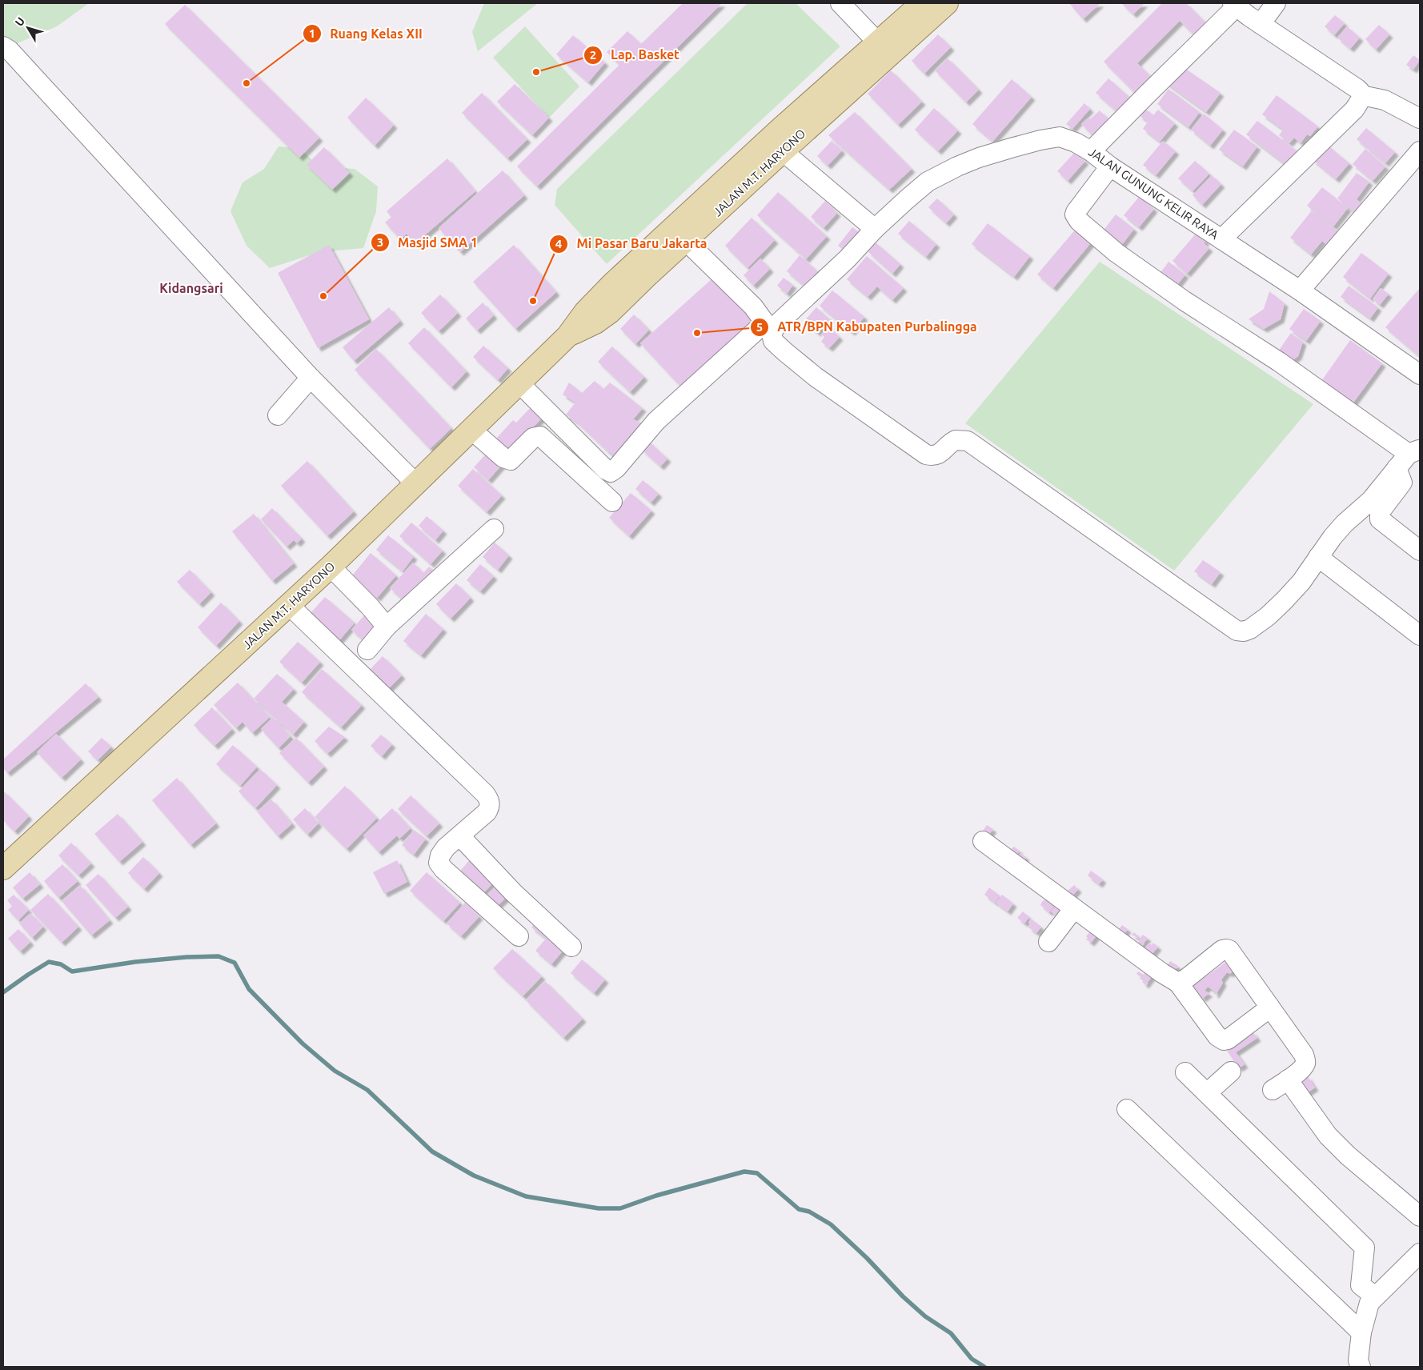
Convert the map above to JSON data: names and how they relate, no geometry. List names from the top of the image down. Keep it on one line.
{"streets":{"main road":["JALAN M.T. HARYONO"],"street":["JALAN GUNUNG KELIR RAYA"]},"crossings":[["JALAN M.T. HARYONO","JALAN GUNUNG KELIR RAYA"]],"districts":["Kidangsari"],"places":["Lap. Basket","Ruang Kelas XII","Masjid SMA 1","Mi Pasar Baru Jakarta","ATR/BPN Kabupaten Purbalingga"],"north":"top left"}
